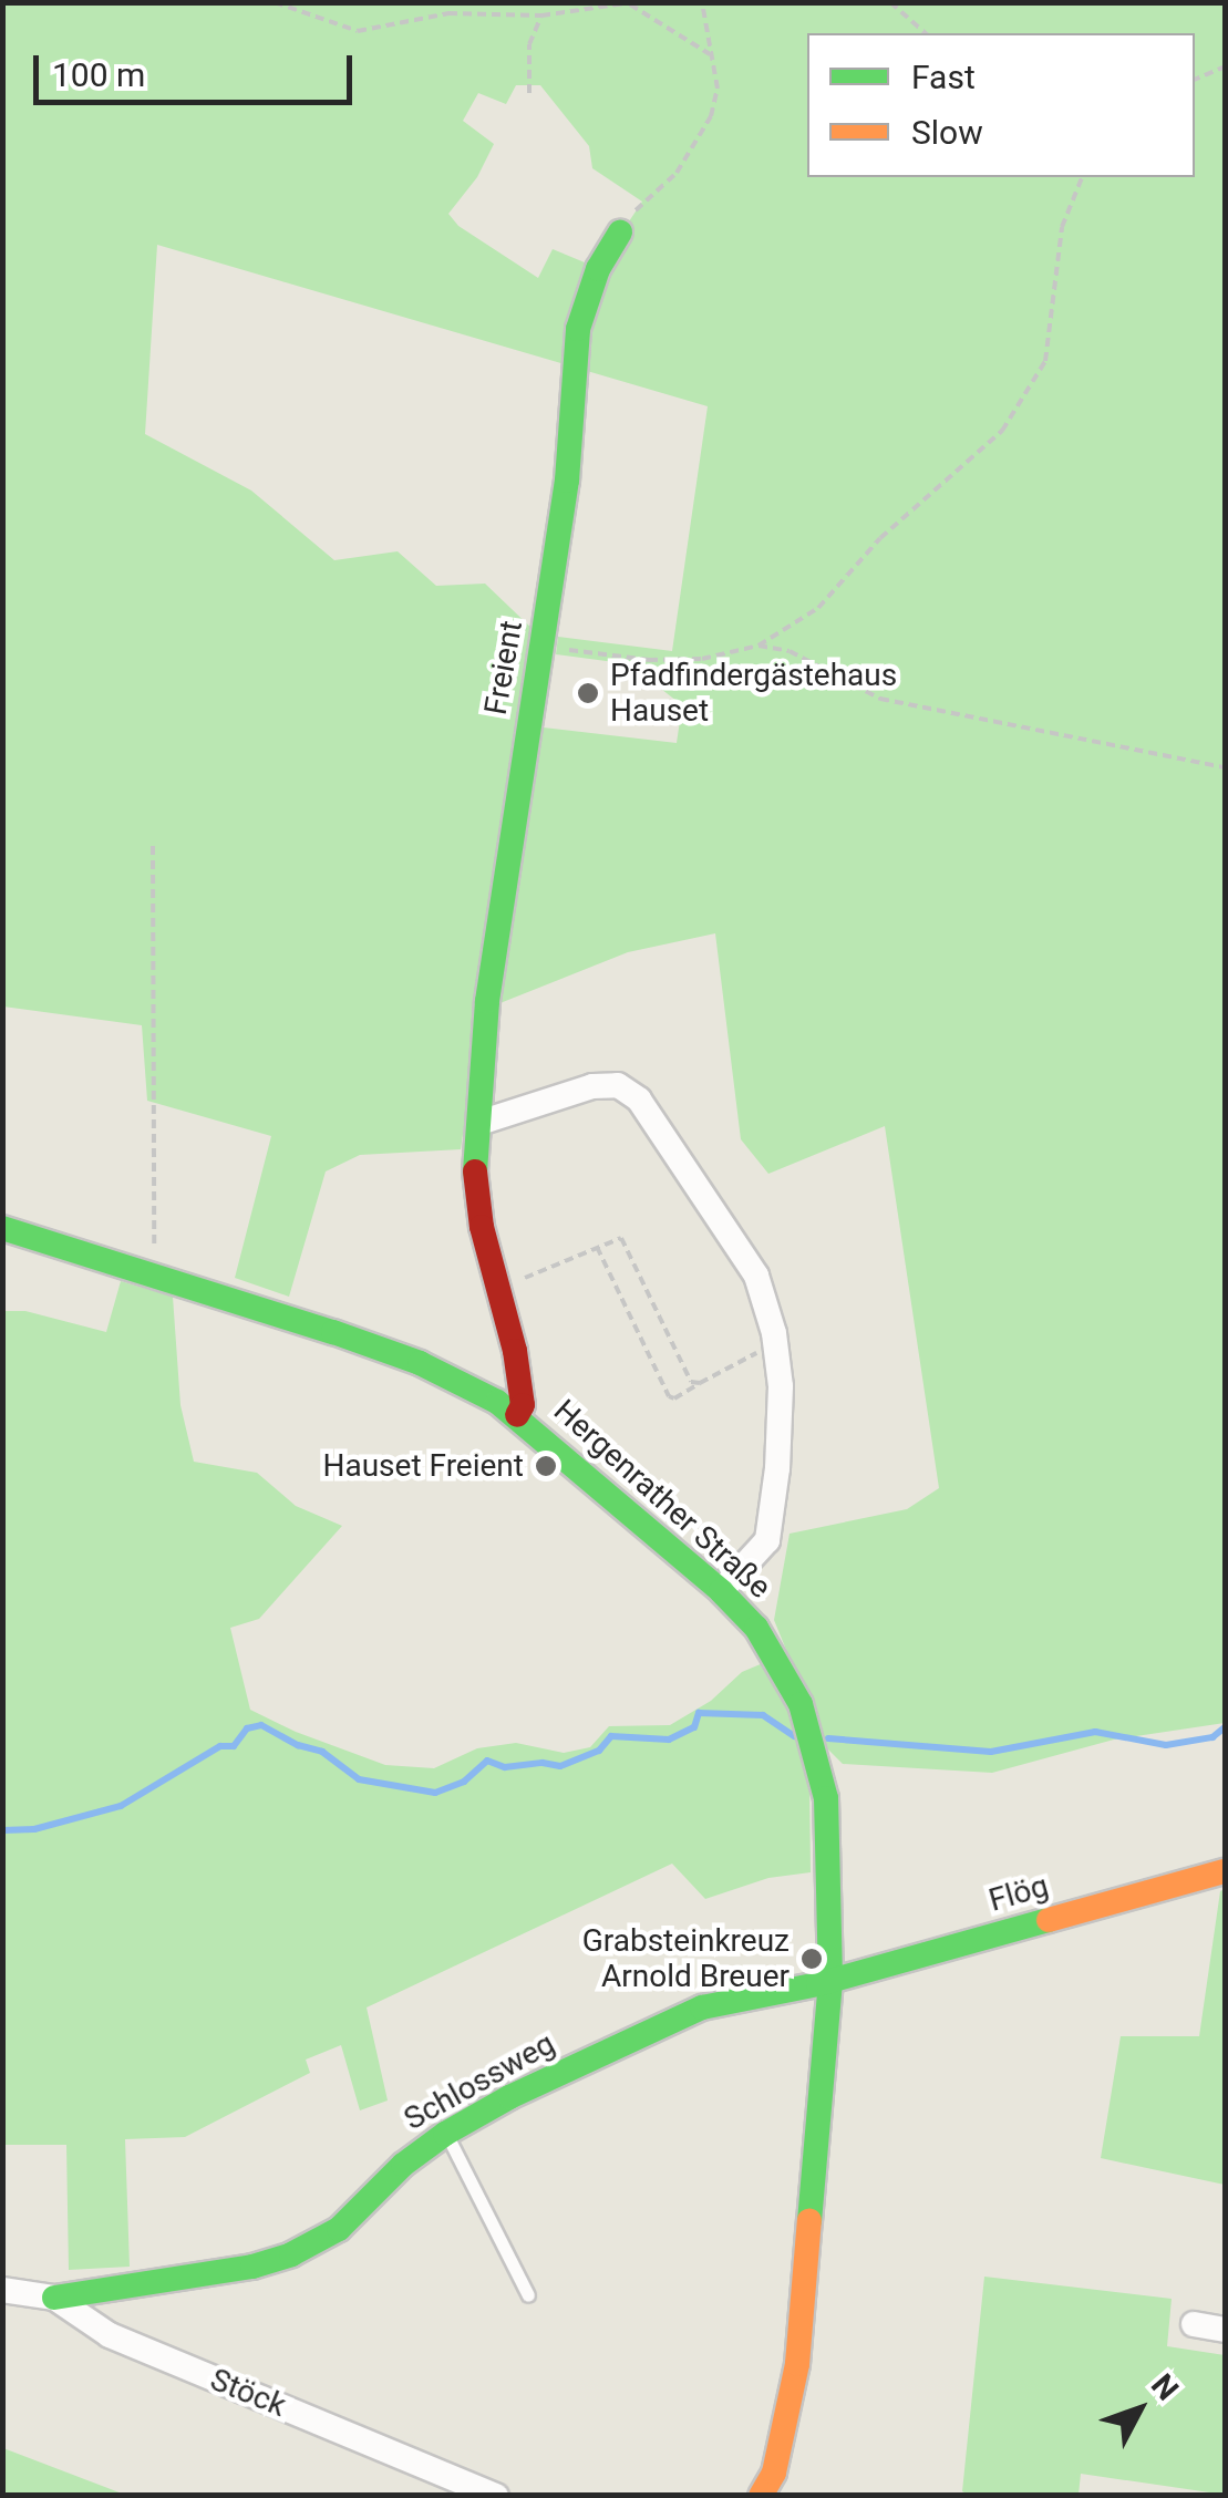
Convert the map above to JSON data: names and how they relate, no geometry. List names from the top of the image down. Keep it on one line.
{"streets":{"street":["Freient","Hergenrather Straße","Flög","Schlossweg","Stöck"]},"crossings":[["Freient","Hergenrather Straße"],["Hergenrather Straße","Flög"],["Hergenrather Straße","Schlossweg"],["Flög","Schlossweg"],["Schlossweg","Stöck"]],"places":["Pfadfindergästehaus Hauset","Hauset Freient","Grabsteinkreuz Arnold Breuer"],"legend":["Fast","Slow"],"scale_bar":"100 m","north":"top right"}
